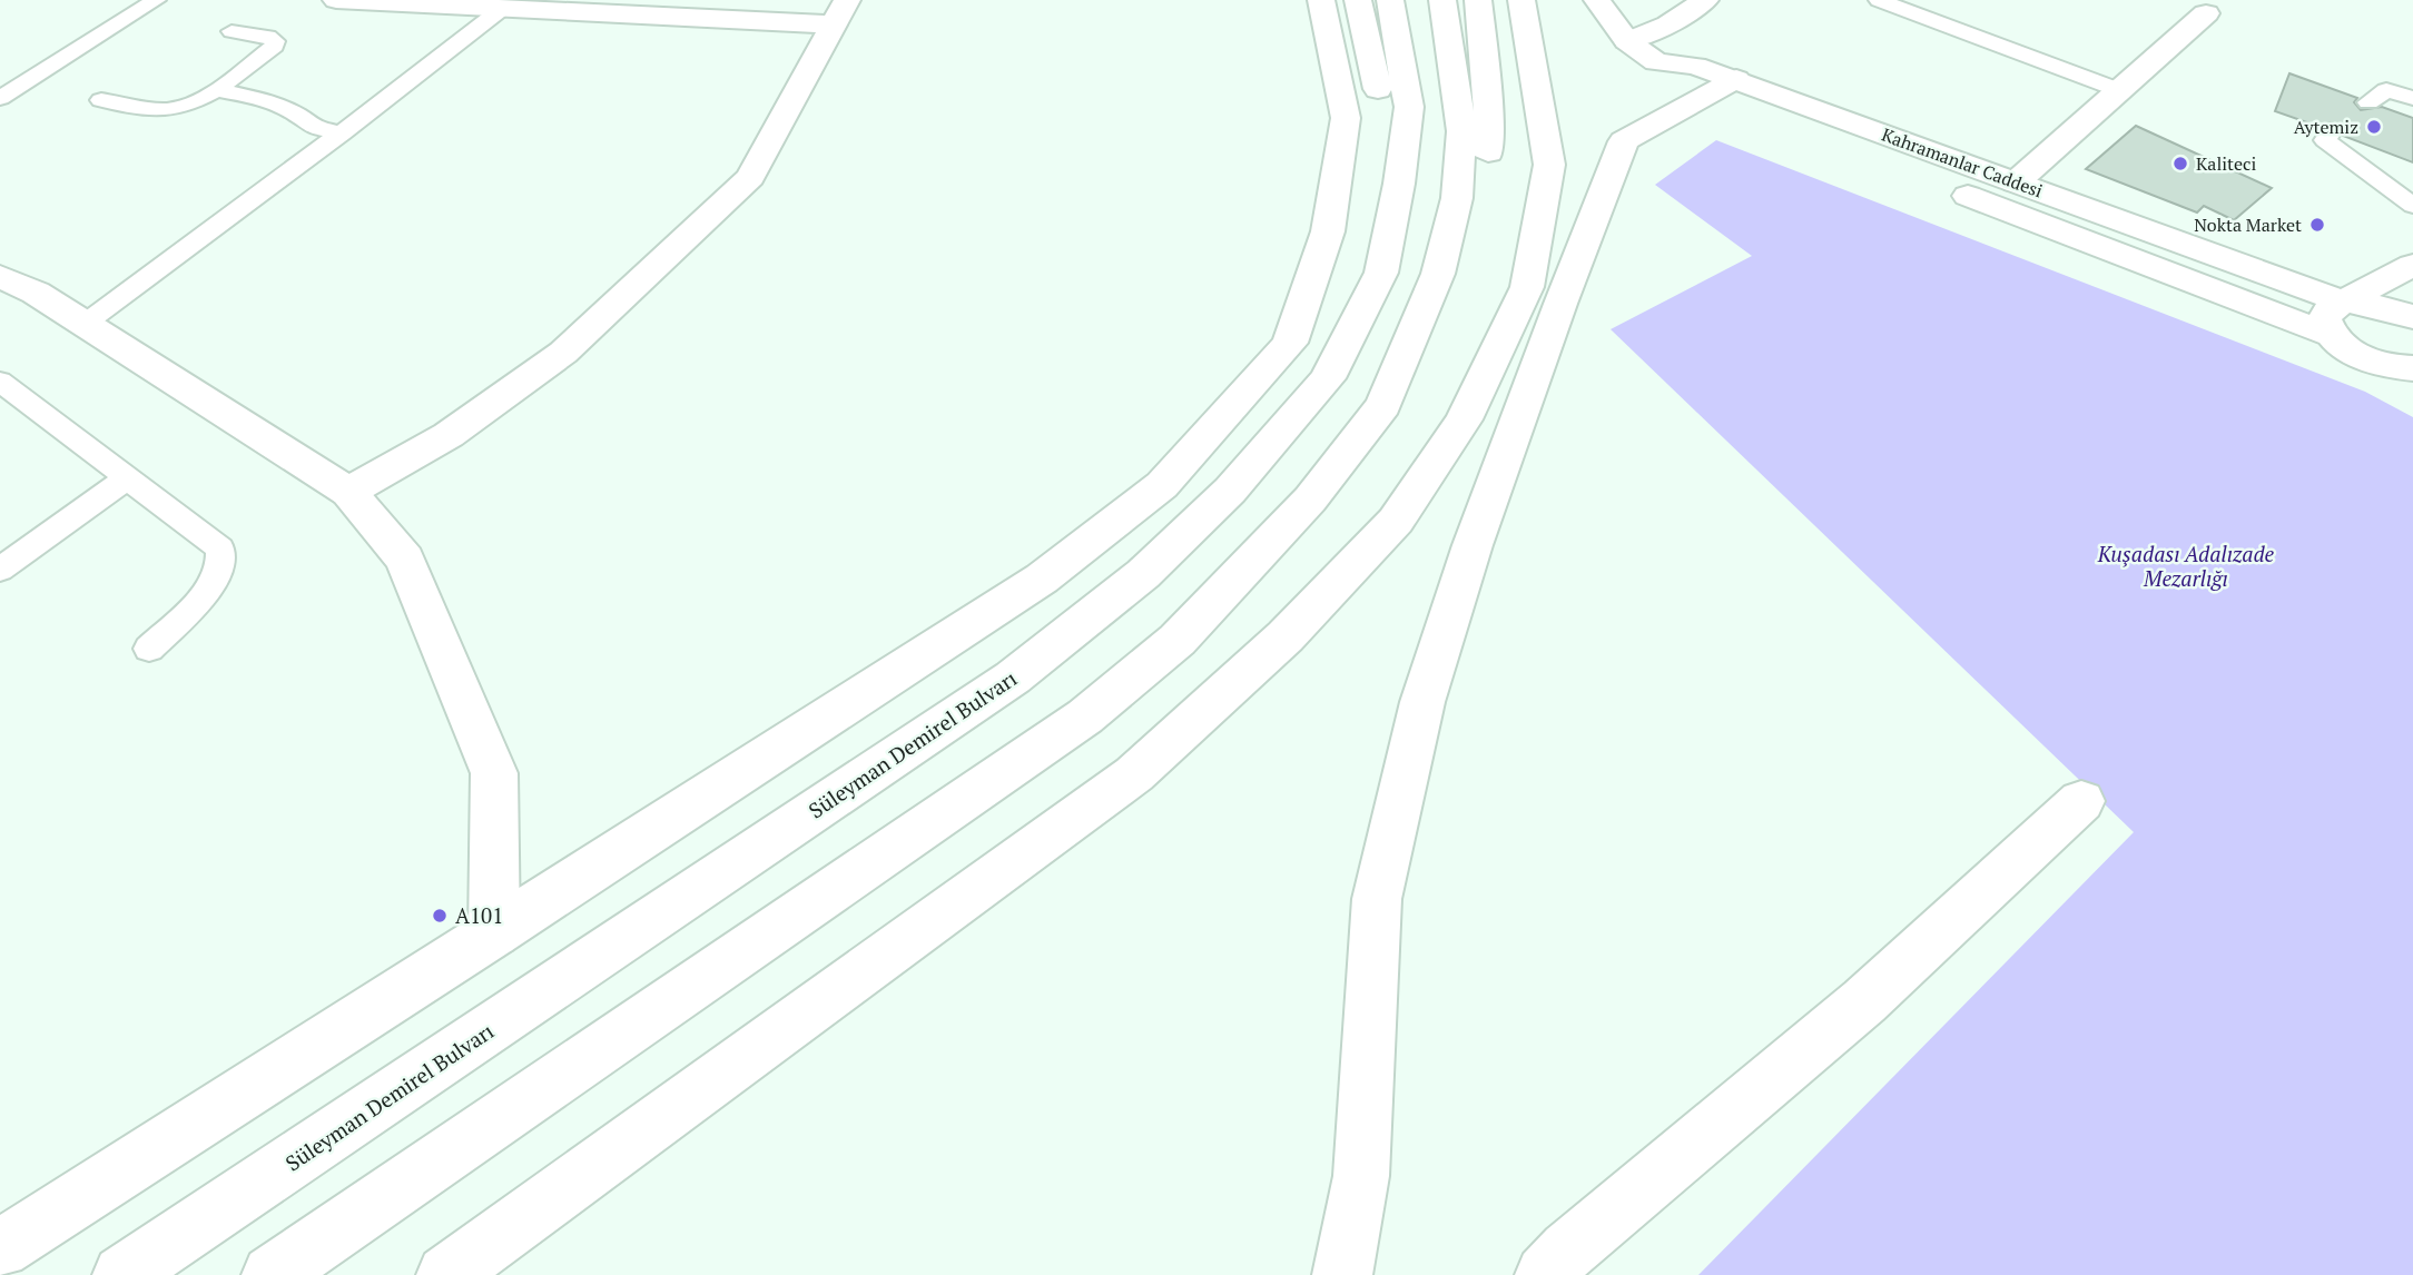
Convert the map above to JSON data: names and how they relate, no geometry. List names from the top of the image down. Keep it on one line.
{"streets":{"main road":["Kahramanlar Caddesi","Süleyman Demirel Bulvarı"]},"parks":["Kuşadası Adalızade Mezarlığı"],"places":["Aytemiz","Kaliteci","Nokta Market","A101"]}
